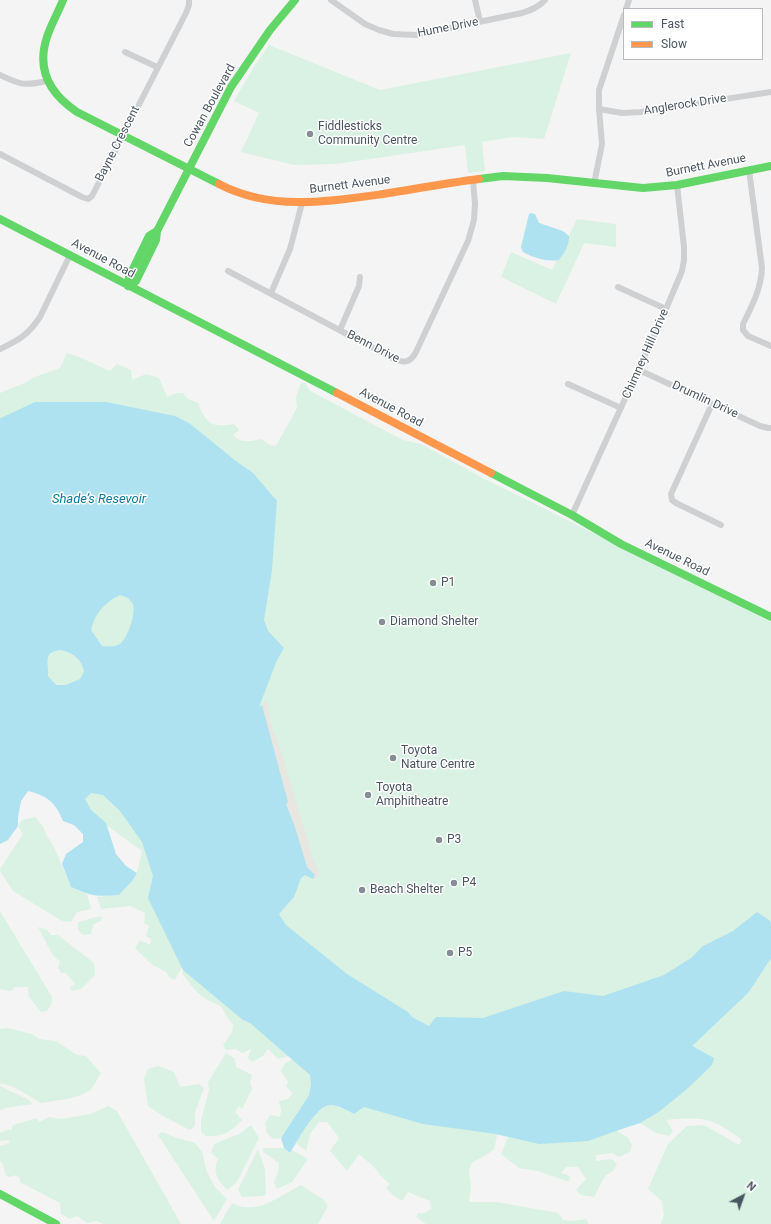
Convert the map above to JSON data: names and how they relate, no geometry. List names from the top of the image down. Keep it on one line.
{"streets":{"street":["Hume Drive","Anglerock Drive","Cowan Boulevard","Bayne Crescent","Burnett Avenue","Avenue Road","Benn Drive","Chimney Hill Drive","Drumlin Drive"]},"crossings":[["Cowan Boulevard","Burnett Avenue"],["Cowan Boulevard","Avenue Road"],["Bayne Crescent","Burnett Avenue"],["Burnett Avenue","Benn Drive"],["Burnett Avenue","Chimney Hill Drive"],["Avenue Road","Chimney Hill Drive"],["Chimney Hill Drive","Drumlin Drive"]],"water":["Shade’s Resevoir"],"places":["Fiddlesticks Community Centre","P1","Diamond Shelter","Toyota Nature Centre","Toyota Amphitheatre","P3","P4","Beach Shelter","P5"],"legend":["Fast","Slow"],"north":"top right"}
